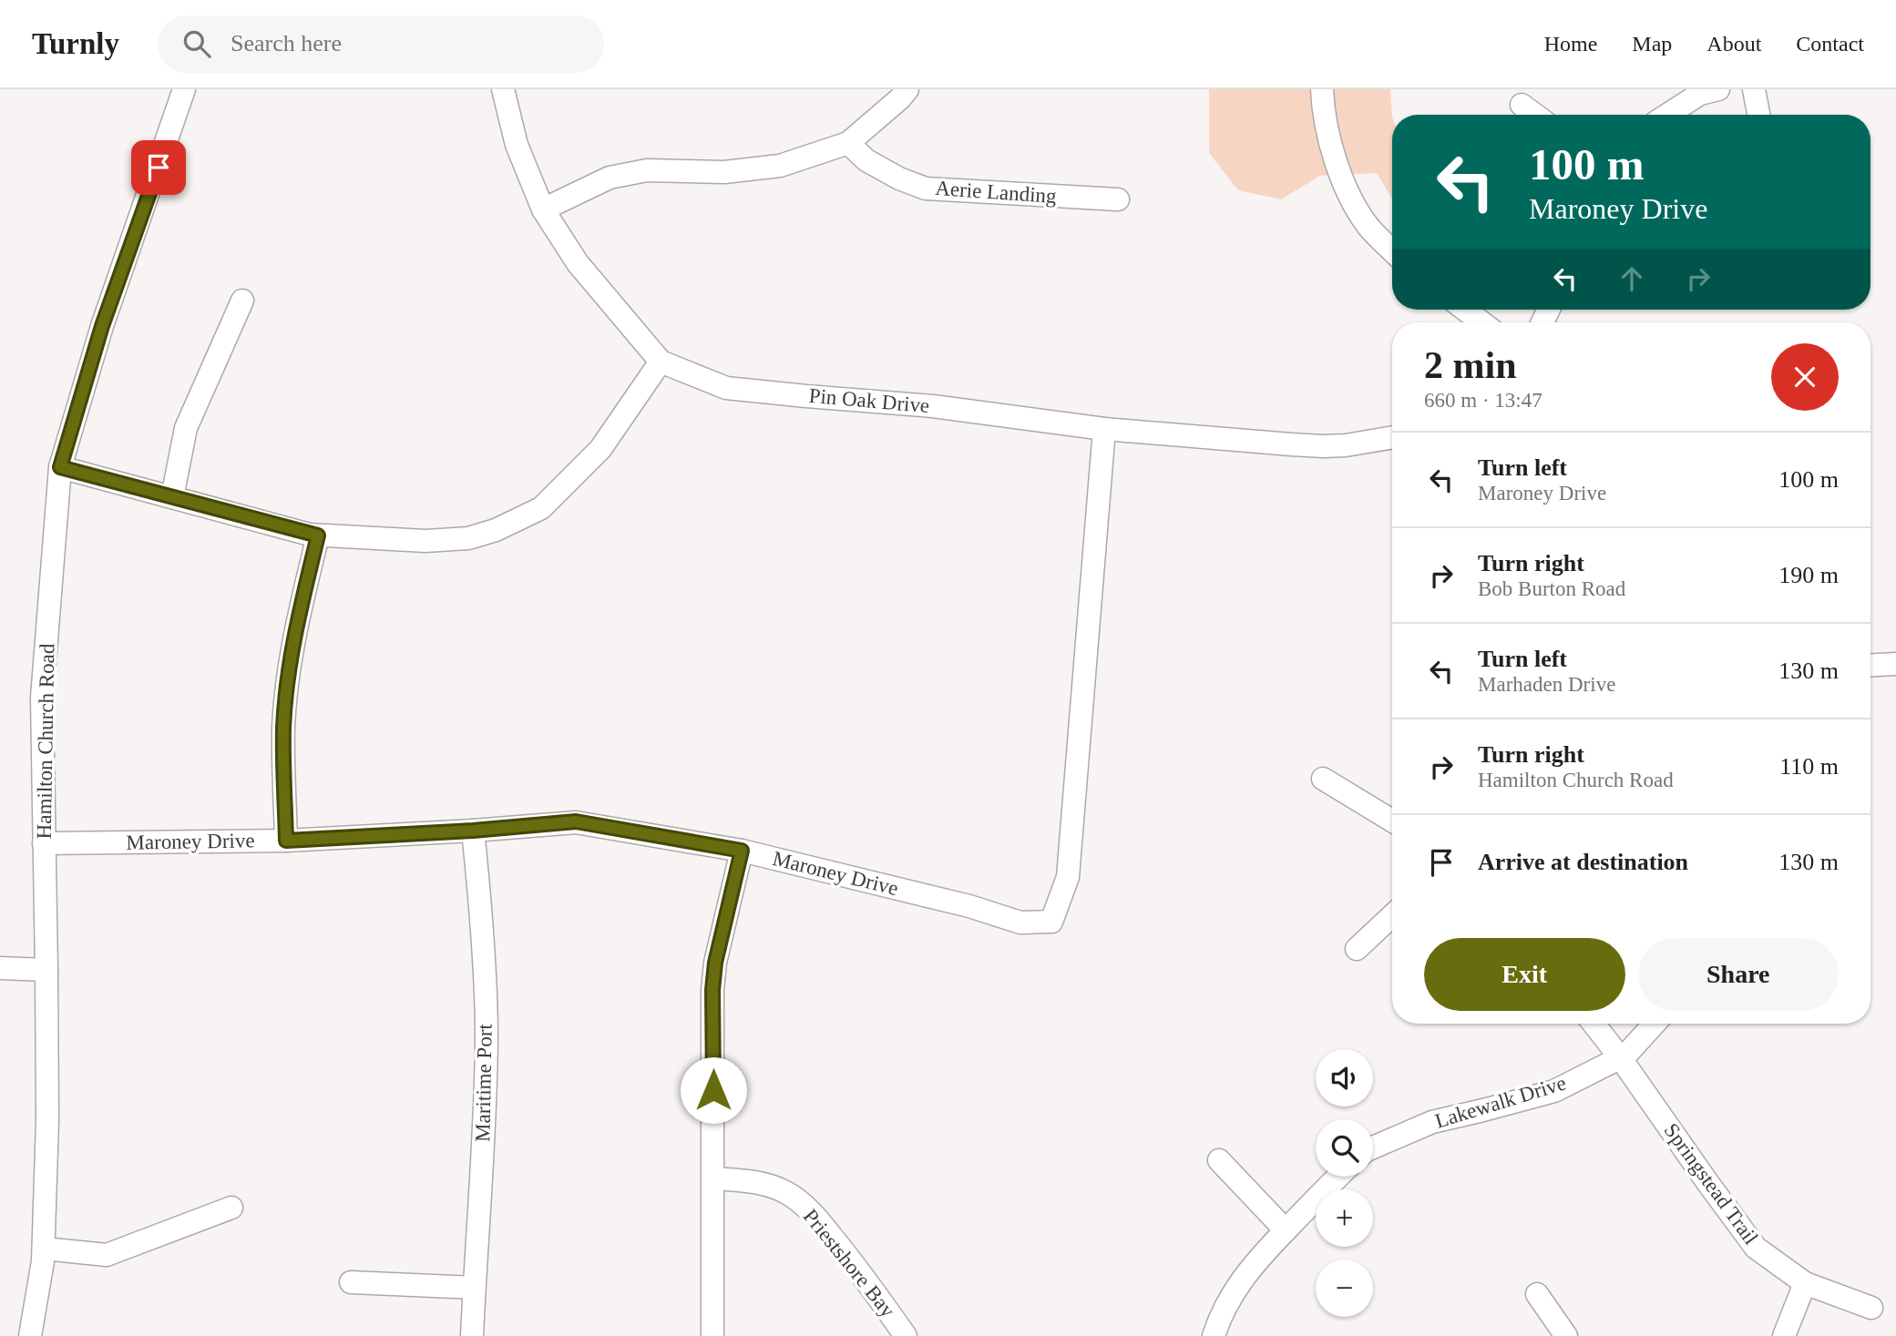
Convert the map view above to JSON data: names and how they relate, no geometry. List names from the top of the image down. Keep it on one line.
{"streets":{"street":["Aerie Landing","Pin Oak Drive","Hamilton Church Road","Maroney Drive","Maritime Port","Lakewalk Drive","Springstead Trail","Priestshore Bay"]},"crossings":[["Pin Oak Drive","Maroney Drive"],["Hamilton Church Road","Maroney Drive"],["Maroney Drive","Maritime Port"],["Lakewalk Drive","Springstead Trail"]],"page":{"header":"Turnly","search":"Search here","nav":["Home","Map","About","Contact"],"turn":["100 m","Maroney Drive"],"heading":["2 min","660 m · 13:47"],"list":[{"name":"Turn left","note":"Maroney Drive","value":"100 m"},{"name":"Turn right","note":"Bob Burton Road","value":"190 m"},{"name":"Turn left","note":"Marhaden Drive","value":"130 m"},{"name":"Turn right","note":"Hamilton Church Road","value":"110 m"},{"name":"Arrive at destination","value":"130 m"}],"buttons":["Exit","Share"],"map_buttons":["+","−"]}}
